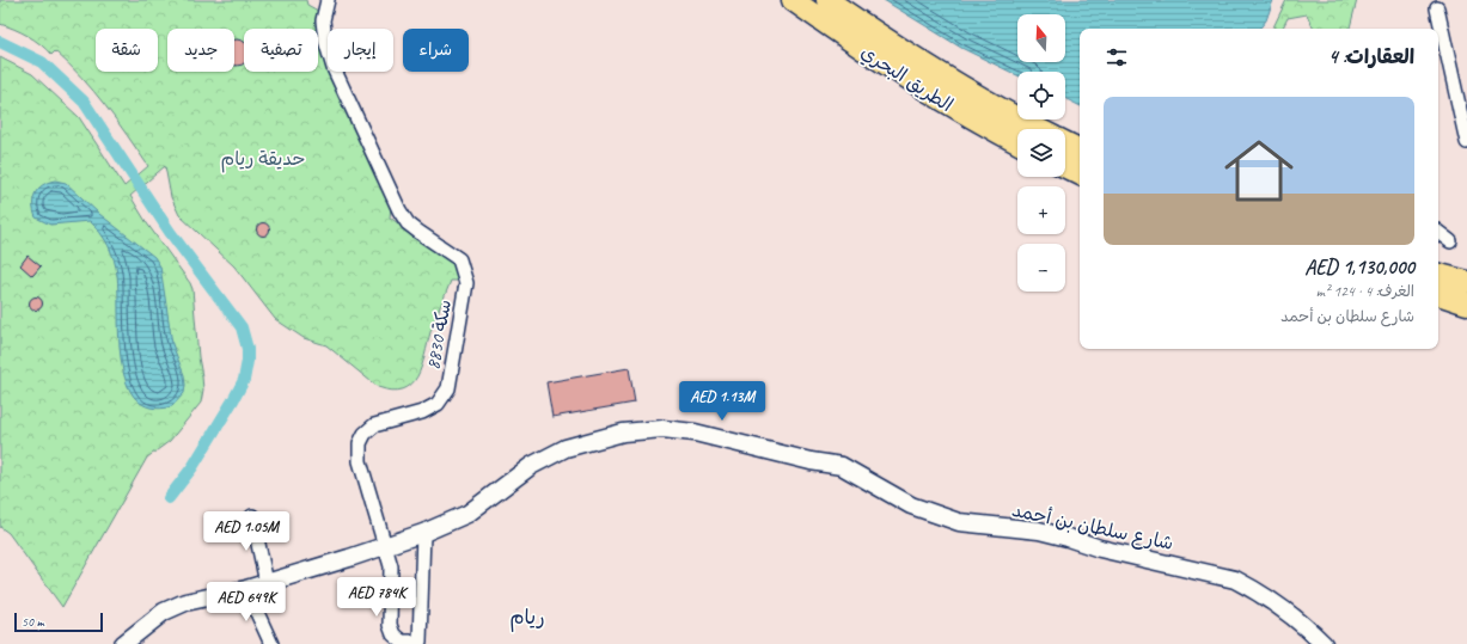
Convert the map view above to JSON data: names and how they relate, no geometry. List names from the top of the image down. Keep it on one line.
{"streets":{"main road":["الطريق البحري"],"street":["سكة 8830","شارع سلطان بن أحمد"]},"crossings":[["سكة 8830","شارع سلطان بن أحمد"]],"districts":["ريام"],"parks":["حديقة ريام"],"scale_bar":"50 m","north":"top","page":{"map_buttons":["+","−"],"chip":["شراء","إيجار","تصفية","جديد","شقة"],"heading":"العقارات: 4","list":[{"name":"AED 1,130,000","note":"الغرف: 4 · 124 m² · شارع سلطان بن أحمد"}],"price":["AED 1.13M","AED 1.05M","AED 784K","AED 649K"],"scale":"50 m"}}
